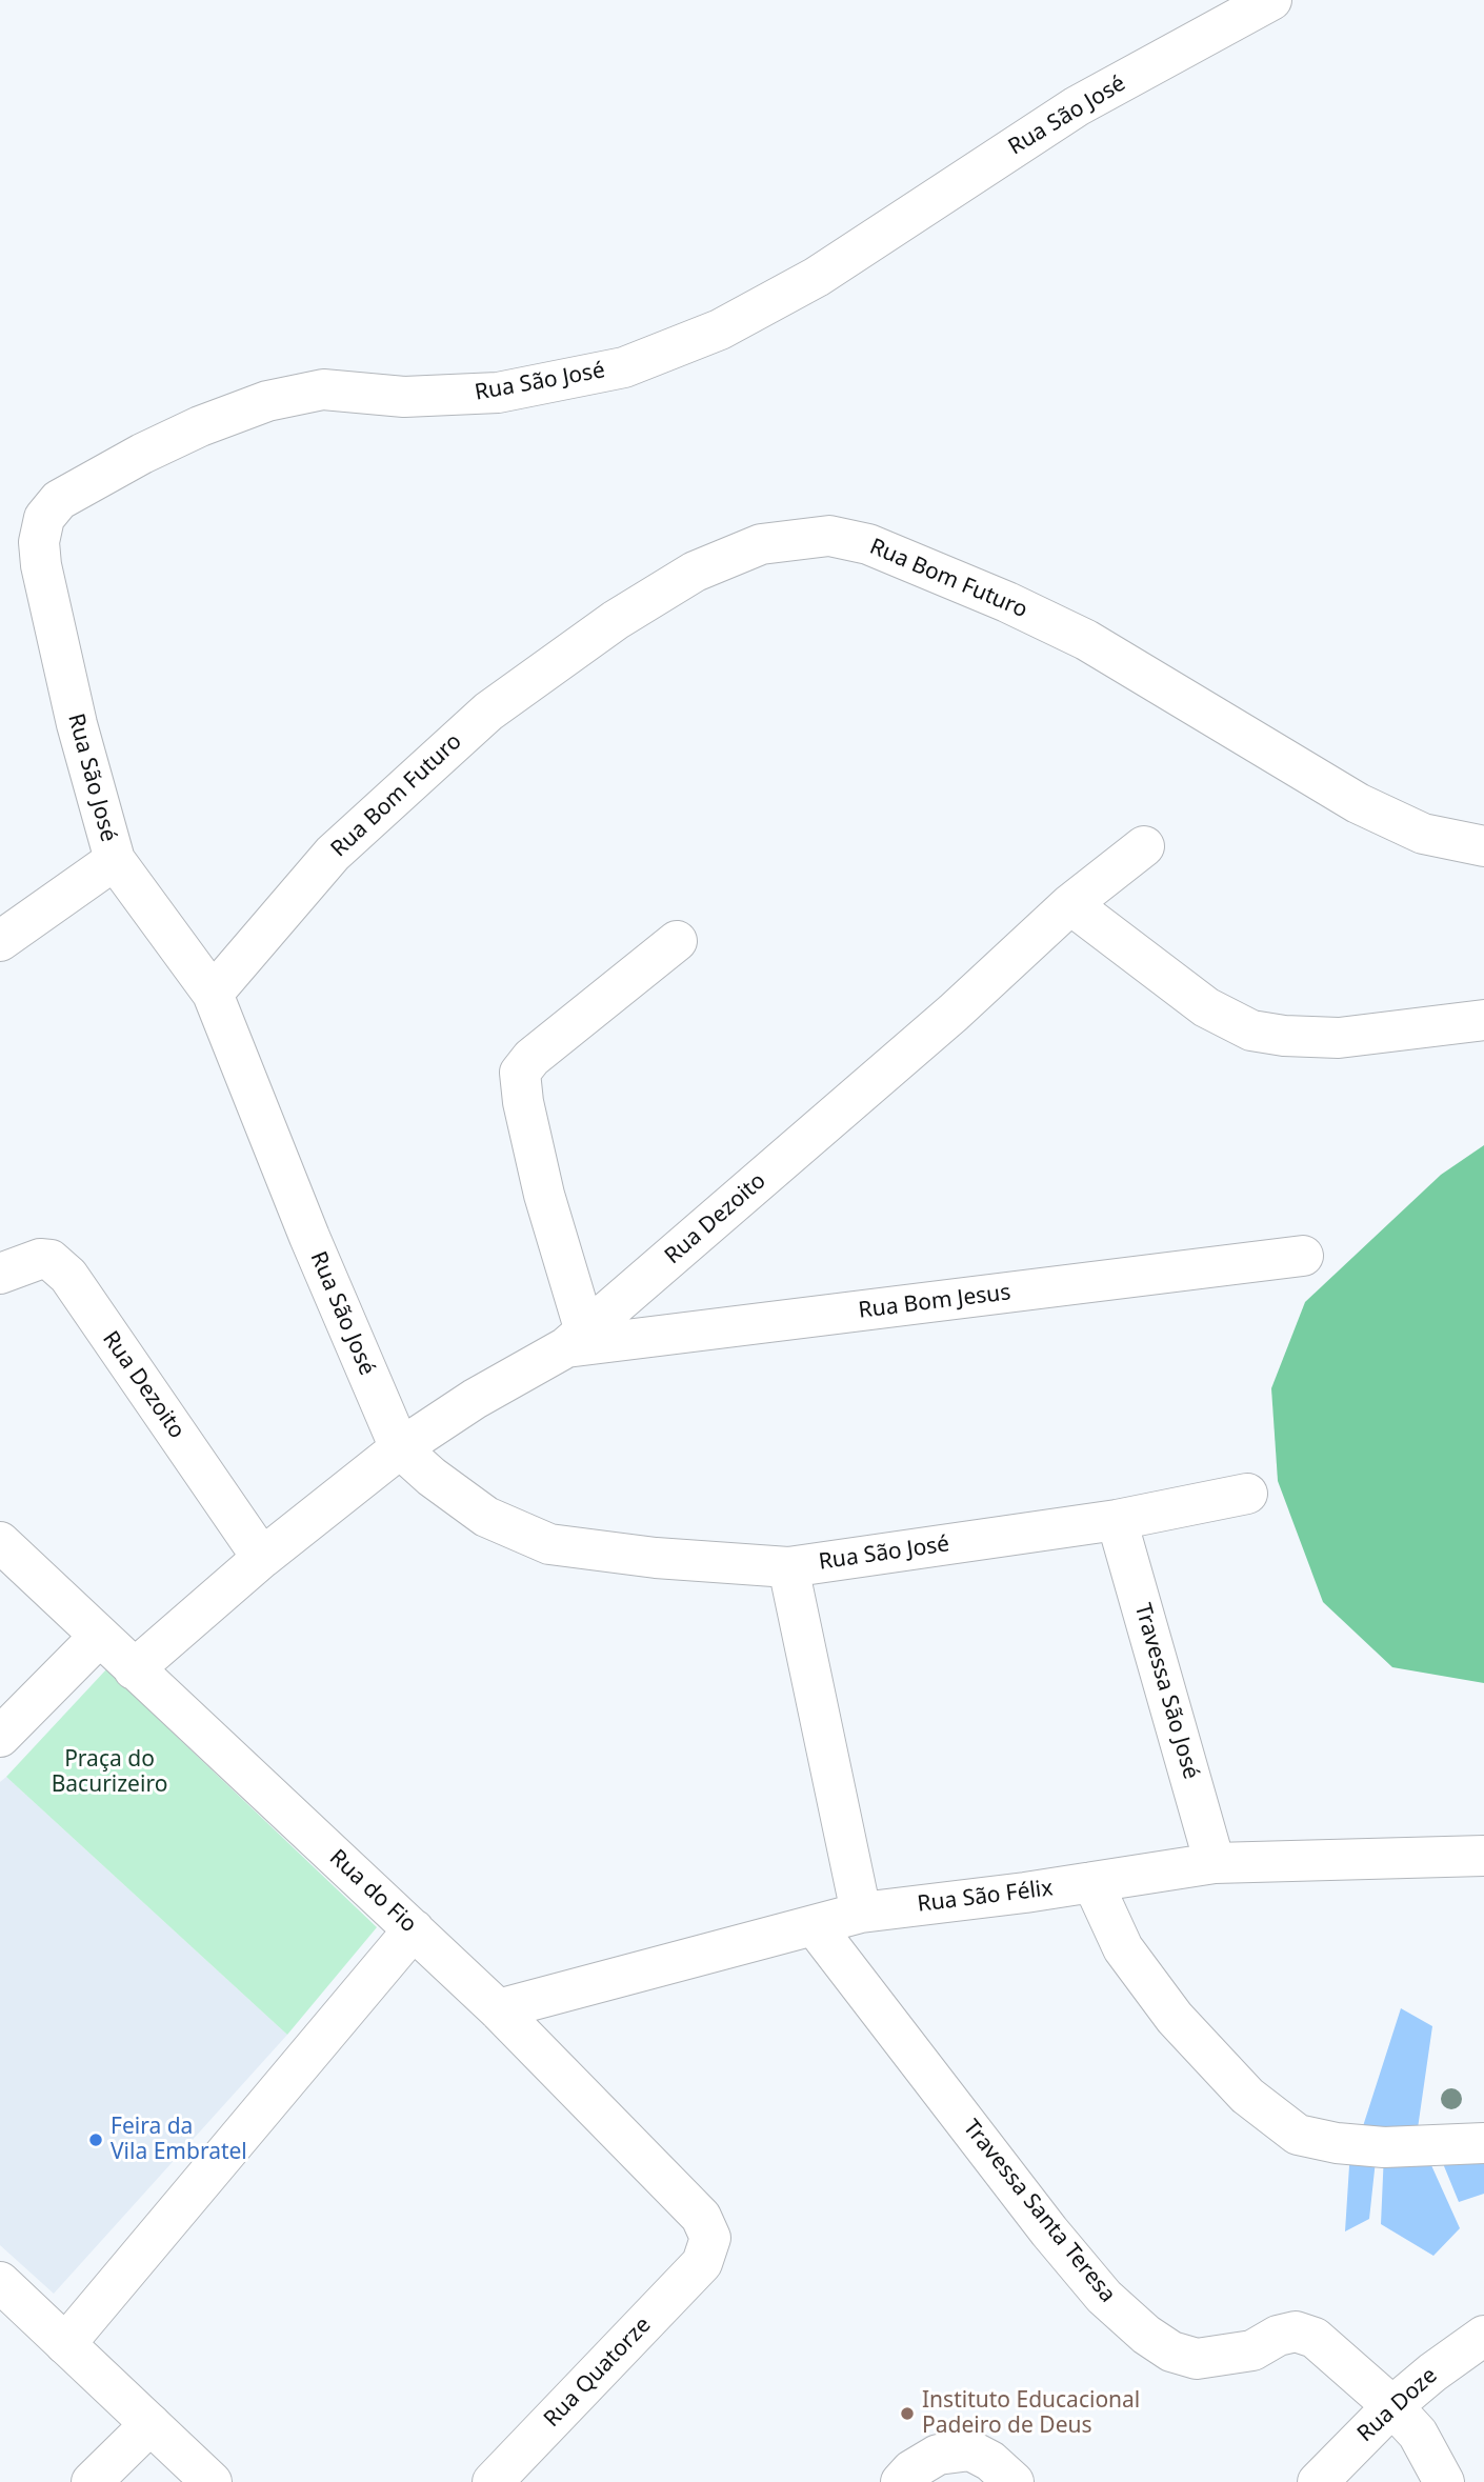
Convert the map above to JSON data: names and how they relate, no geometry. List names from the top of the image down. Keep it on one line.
{"streets":{"street":["Rua São José","Rua Bom Futuro","Rua Dezoito","Rua Bom Jesus","Travessa São José","Rua do Fio","Rua São Félix","Travessa Santa Teresa","Rua Quatorze","Rua Doze"]},"crossings":[["Rua São José","Rua Bom Futuro"],["Rua São José","Rua Dezoito"],["Rua São José","Travessa São José"],["Rua Dezoito","Rua Bom Jesus"],["Rua Dezoito","Rua do Fio"],["Travessa São José","Rua São Félix"],["Rua do Fio","Rua São Félix"],["Rua do Fio","Rua Quatorze"],["Rua São Félix","Travessa Santa Teresa"],["Travessa Santa Teresa","Rua Doze"]],"parks":["Praça do Bacurizeiro"],"places":["Feira da Vila Embratel","Instituto Educacional Padeiro de Deus"]}
